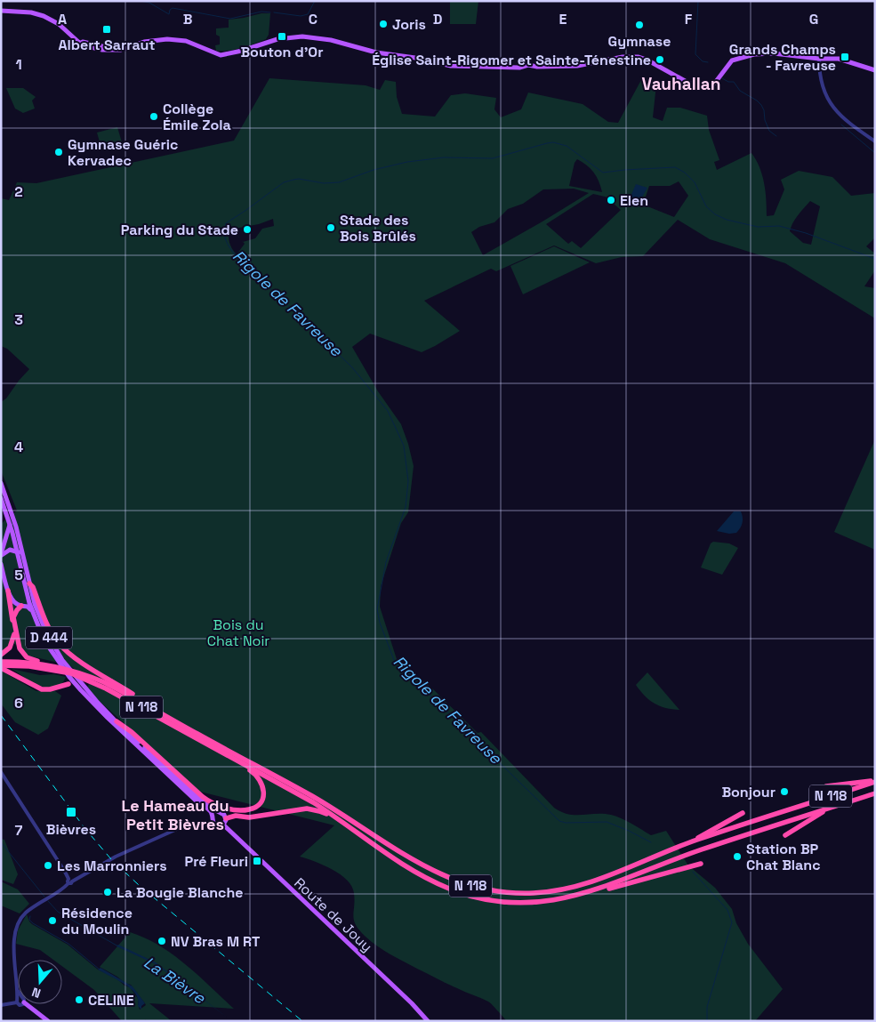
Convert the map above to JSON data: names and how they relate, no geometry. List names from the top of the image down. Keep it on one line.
{"streets":{"highway":["N 118"],"main road":["D 444","Route de Jouy"]},"crossings":[["D 444","Route de Jouy"]],"districts":["Vauhallan","Le Hameau du Petit Bièvres"],"water":["Rigole de Favreuse","La Bièvre"],"parks":["Bois du Chat Noir"],"places":{"other":["Joris","Gymnase","Église Saint-Rigomer et Sainte-Ténestine","Collège Émile Zola","Gymnase Guéric Kervadec","Elen","Stade des Bois Brûlés","Parking du Stade","Bonjour","Station BP Chat Blanc","Les Marronniers","La Bougie Blanche","Résidence du Moulin","NV Bras M RT","CELINE"],"transit":["Albert Sarraut","Bouton d'Or","Grands Champs - Favreuse","Bièvres","Pré Fleuri"]},"north":"bottom","grid":{"columns":["A","B","C","D","E","F","G"],"rows":["1","2","3","4","5","6","7"]}}
